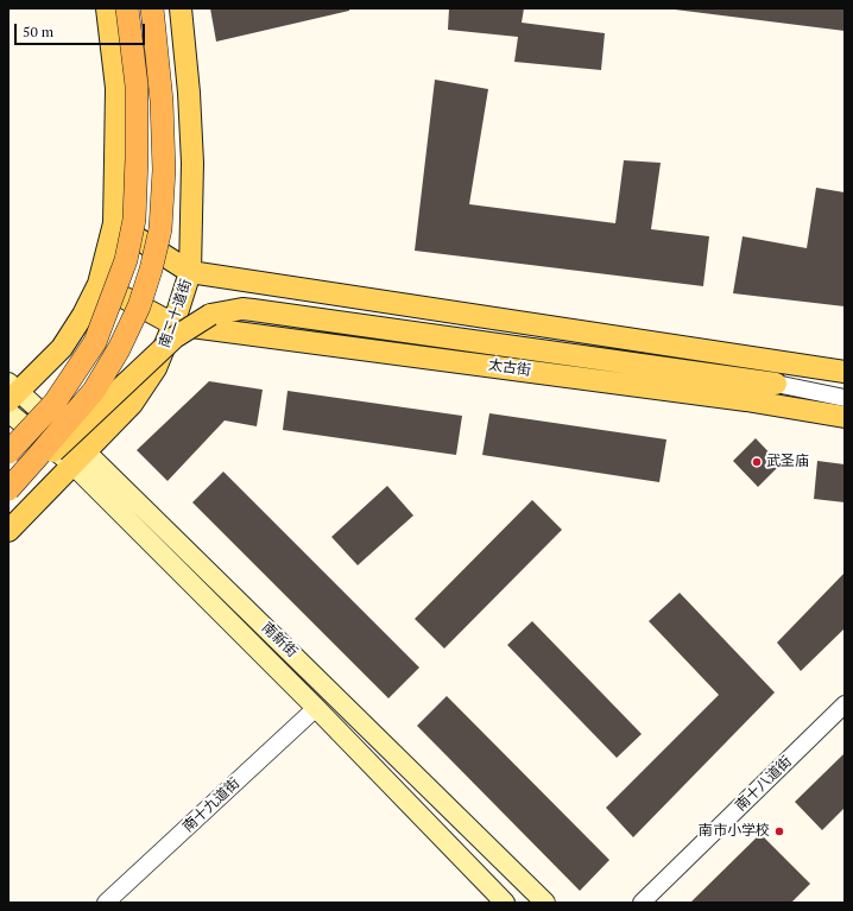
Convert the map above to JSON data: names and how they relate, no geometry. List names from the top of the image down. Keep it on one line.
{"streets":{"main road":["南二十道街","太古街","南新街"],"street":["南十八道街","南十九道街"]},"crossings":[["南二十道街","太古街"],["南二十道街","南新街"],["南新街","南十九道街"]],"places":["武圣庙","南市小学校"],"scale_bar":"50 m"}
